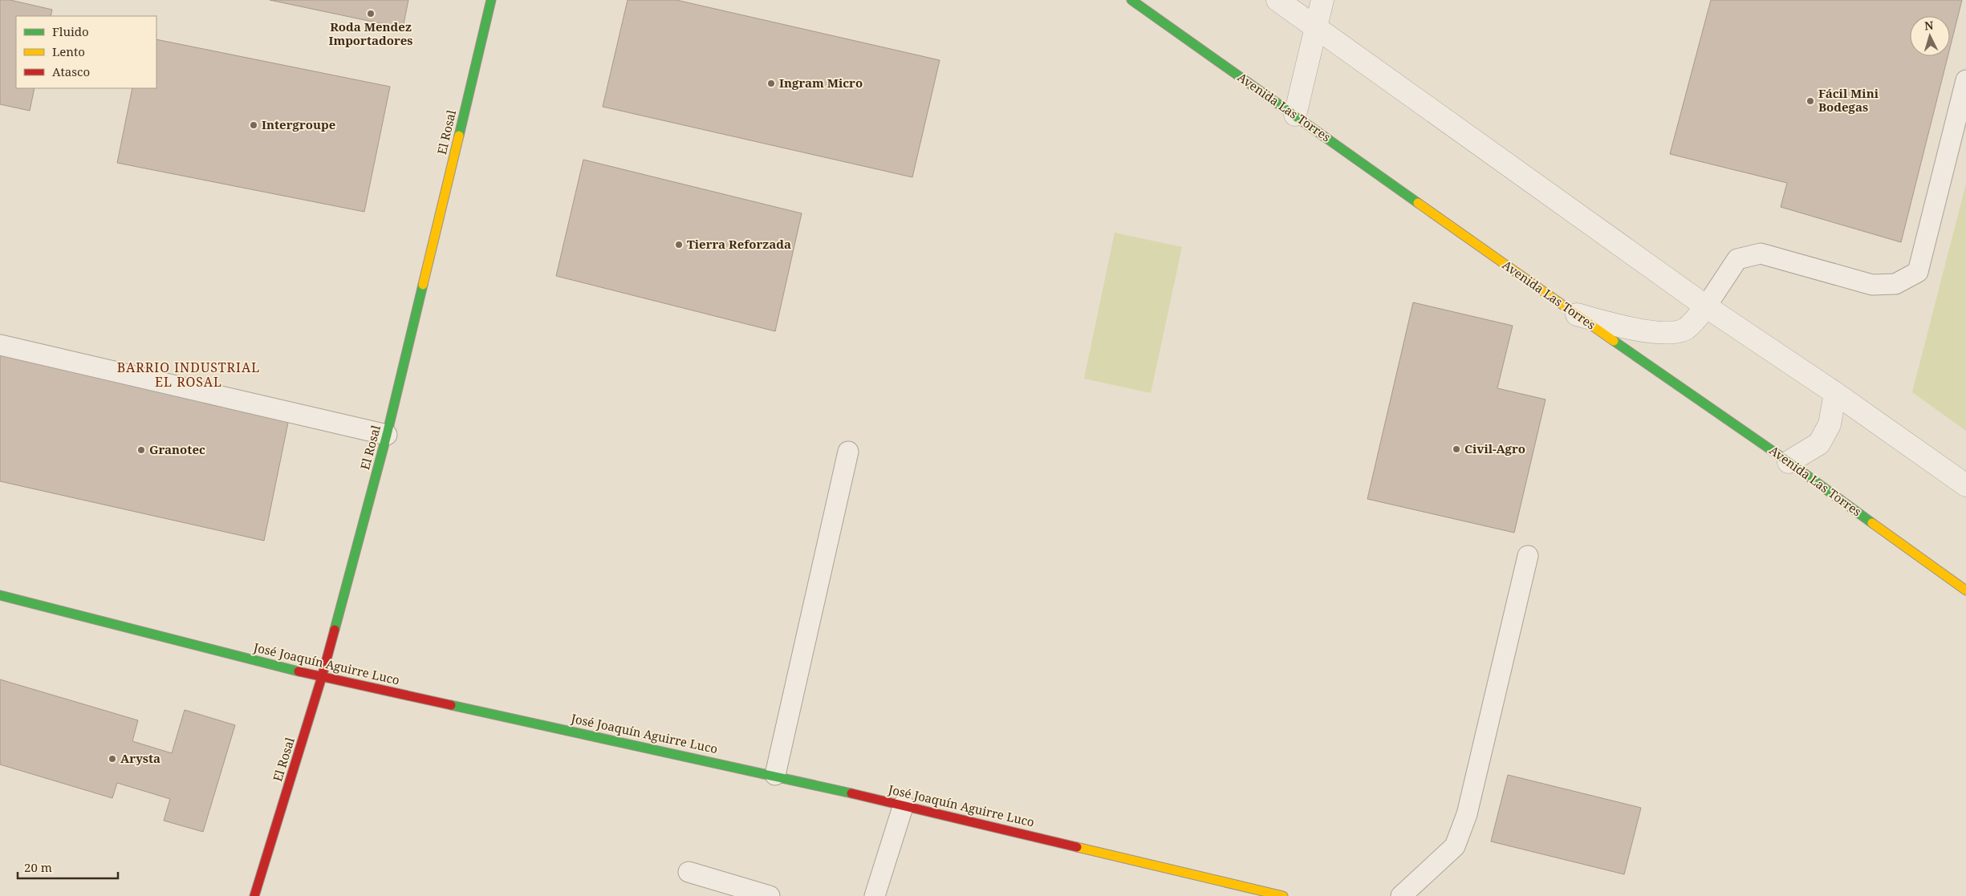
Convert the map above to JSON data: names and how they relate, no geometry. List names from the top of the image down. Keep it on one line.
{"streets":{"street":["Avenida Las Torres","El Rosal","José Joaquín Aguirre Luco"]},"crossings":[["El Rosal","José Joaquín Aguirre Luco"]],"districts":["BARRIO INDUSTRIAL EL ROSAL"],"places":["Roda Mendez Importadores","Ingram Micro","Fácil Mini Bodegas","Intergroupe","Tierra Reforzada","Civil-Agro","Granotec","Arysta"],"legend":["Fluido","Lento","Atasco"],"scale_bar":"20 m","north":"top"}
